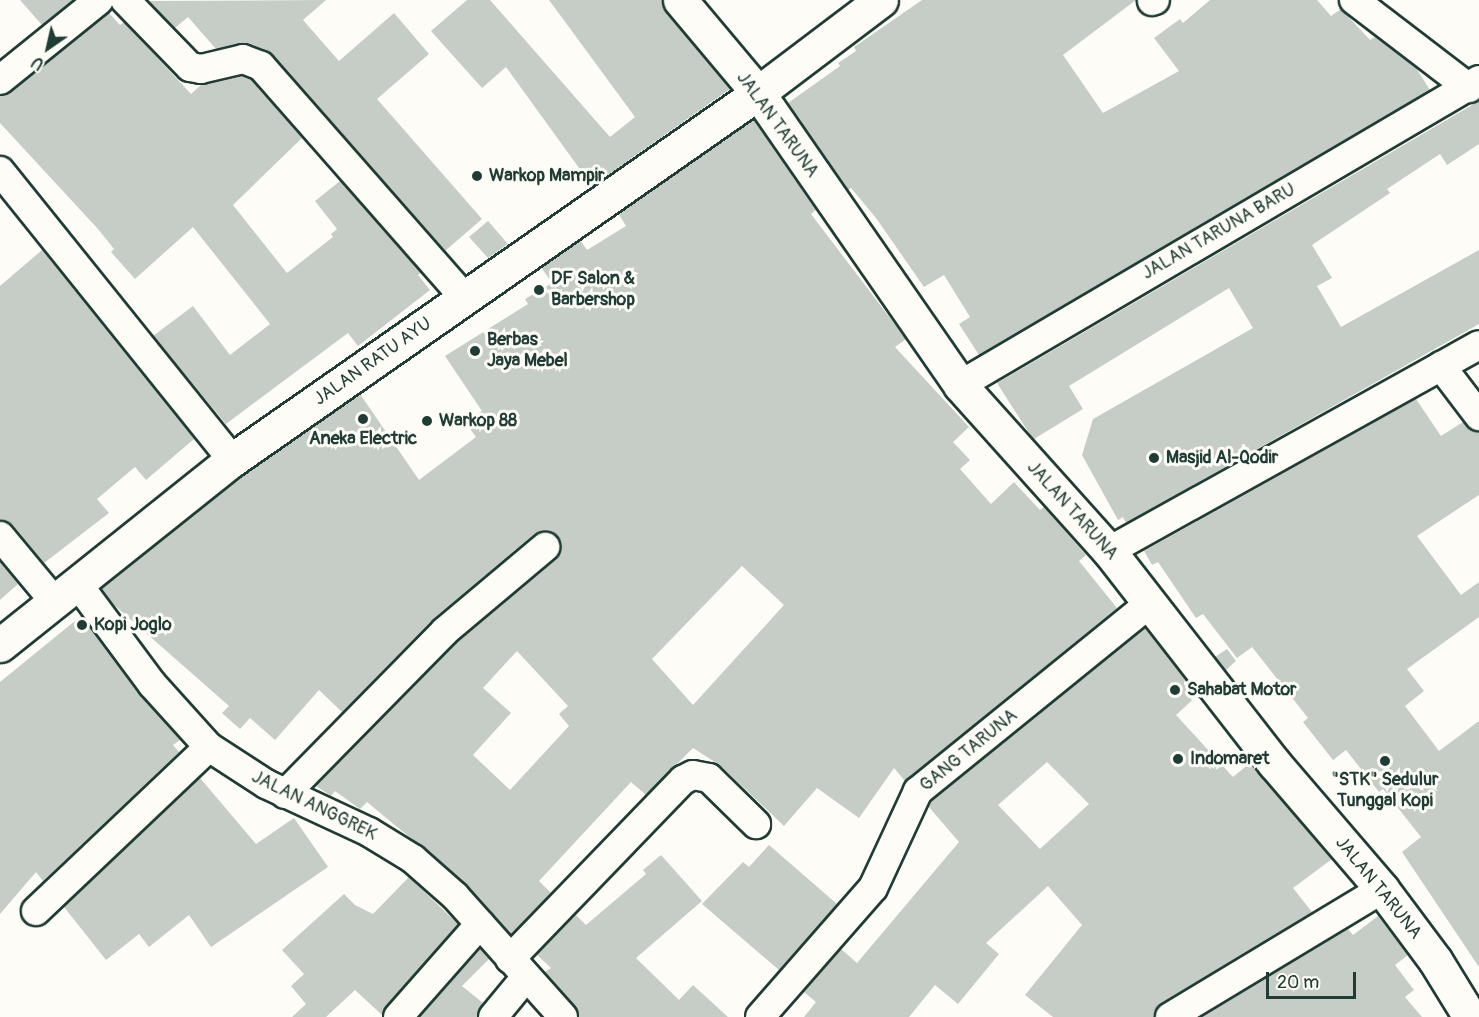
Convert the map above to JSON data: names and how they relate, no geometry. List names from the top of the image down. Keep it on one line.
{"streets":{"street":["JALAN TARUNA","JALAN TARUNA BARU","JALAN RATU AYU","GANG TARUNA","JALAN ANGGREK"]},"crossings":[["JALAN TARUNA","JALAN TARUNA BARU"],["JALAN TARUNA","JALAN RATU AYU"],["JALAN TARUNA","GANG TARUNA"],["JALAN RATU AYU","JALAN ANGGREK"]],"places":["Warkop Mampir","DF Salon & Barbershop","Berbas Jaya Mebel","Aneka Electric","Warkop 88","Masjid Al-Qodir","Kopi Joglo","Sahabat Motor","Indomaret","\"STK\" Sedulur Tunggal Kopi"],"scale_bar":"20 m","north":"bottom left"}
